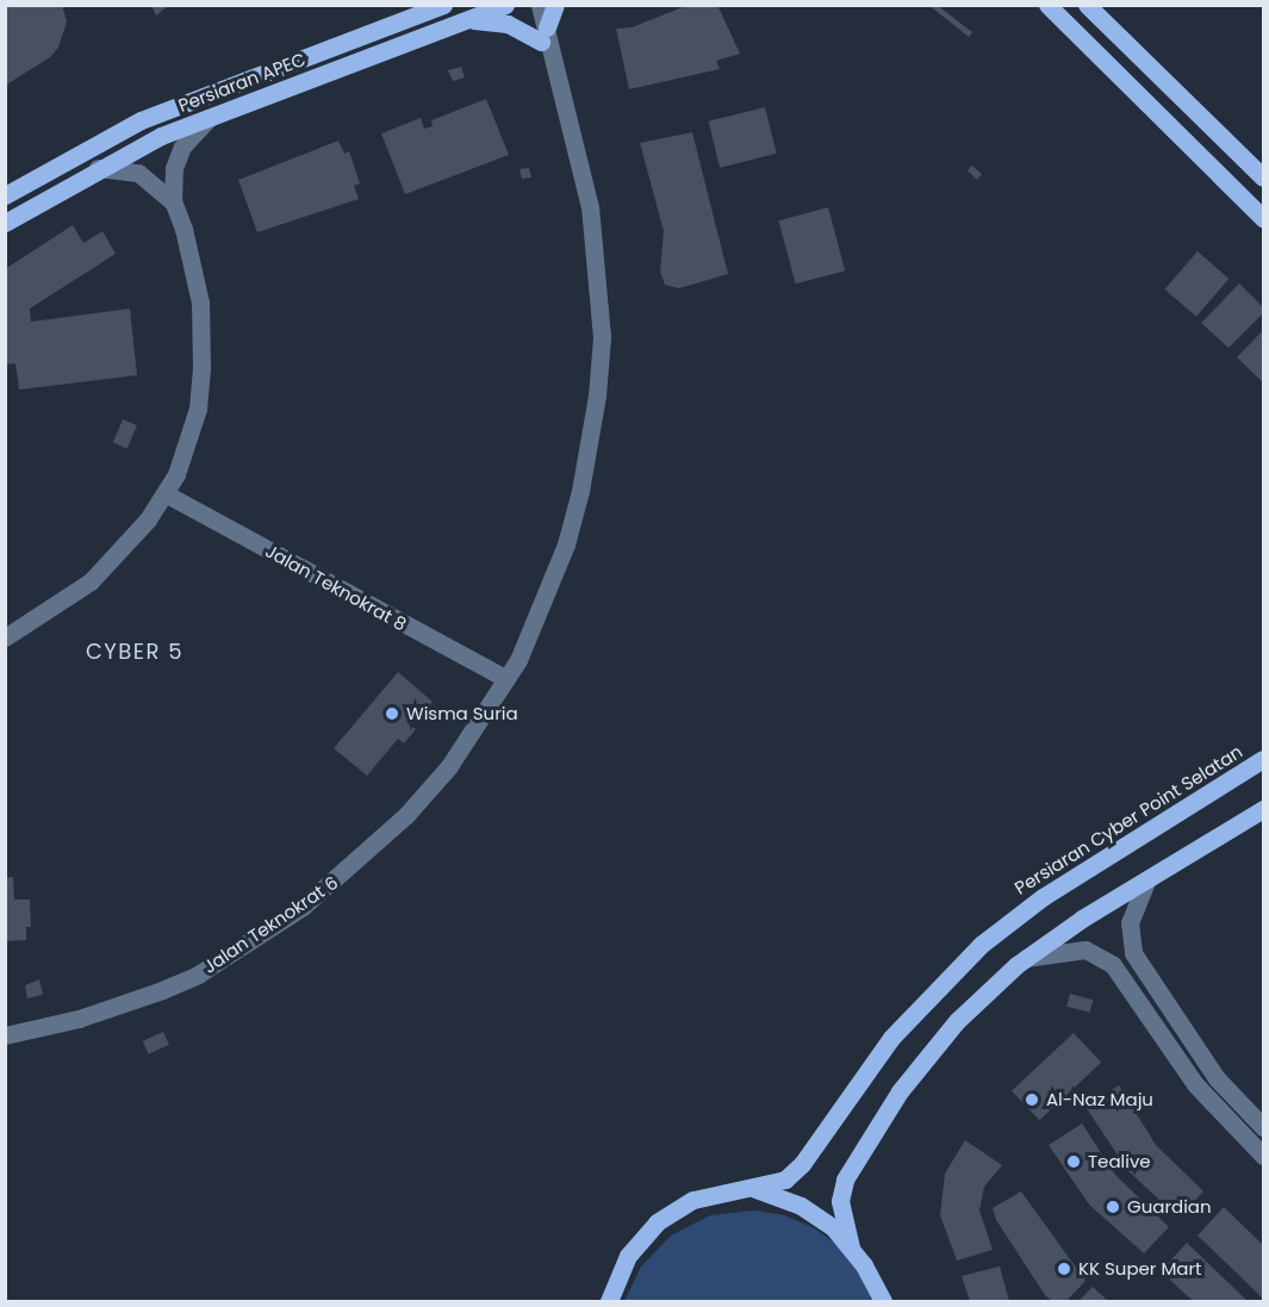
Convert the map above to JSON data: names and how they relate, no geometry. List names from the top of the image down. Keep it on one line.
{"streets":{"main road":["Persiaran APEC","Persiaran Cyber Point Selatan"],"street":["Jalan Teknokrat 8","Jalan Teknokrat 6"]},"crossings":[["Jalan Teknokrat 8","Jalan Teknokrat 6"]],"districts":["CYBER 5"],"places":["Wisma Suria","Al-Naz Maju","Tealive","Guardian","KK Super Mart"]}
